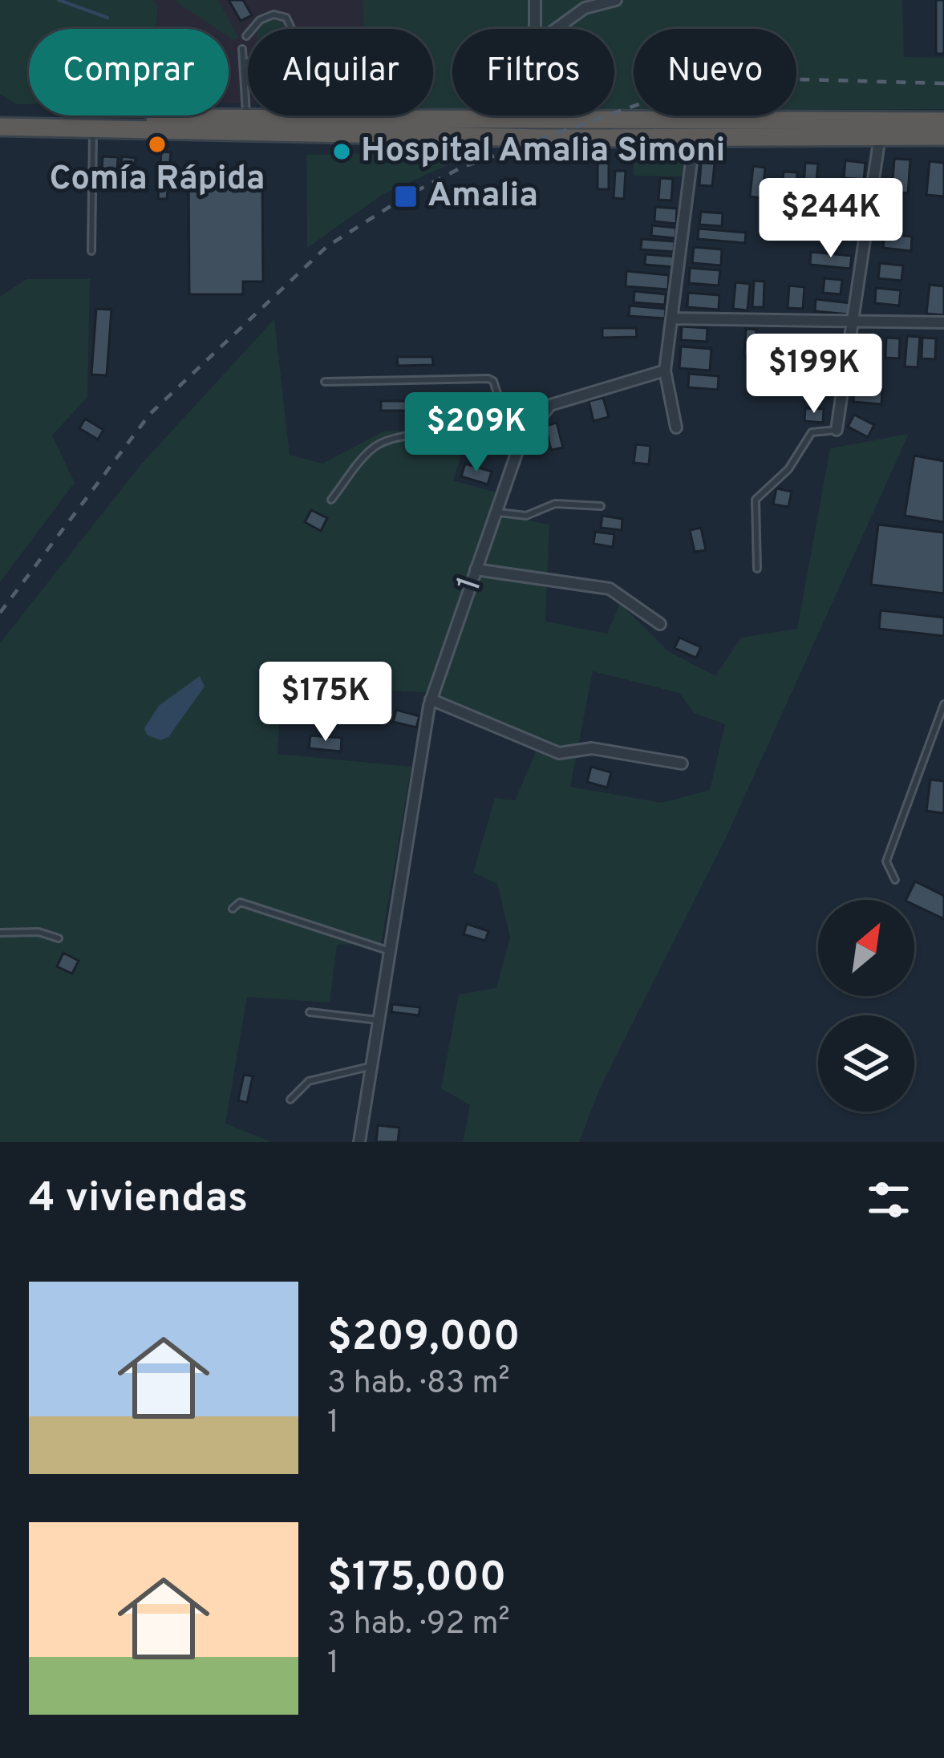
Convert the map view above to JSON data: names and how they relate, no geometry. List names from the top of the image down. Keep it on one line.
{"streets":{"street":["1"]},"places":{"other":["Comía Rápida","Hospital Amalia Simoni"],"transit":["Amalia"]},"north":"top right","page":{"chip":["Comprar","Alquilar","Filtros","Nuevo"],"price":["$244K","$199K","$209K","$175K"],"heading":"4 viviendas","list":[{"name":"$209,000","note":"3 hab. · 83 m² · 1"},{"name":"$175,000","note":"3 hab. · 92 m² · 1"}]}}
